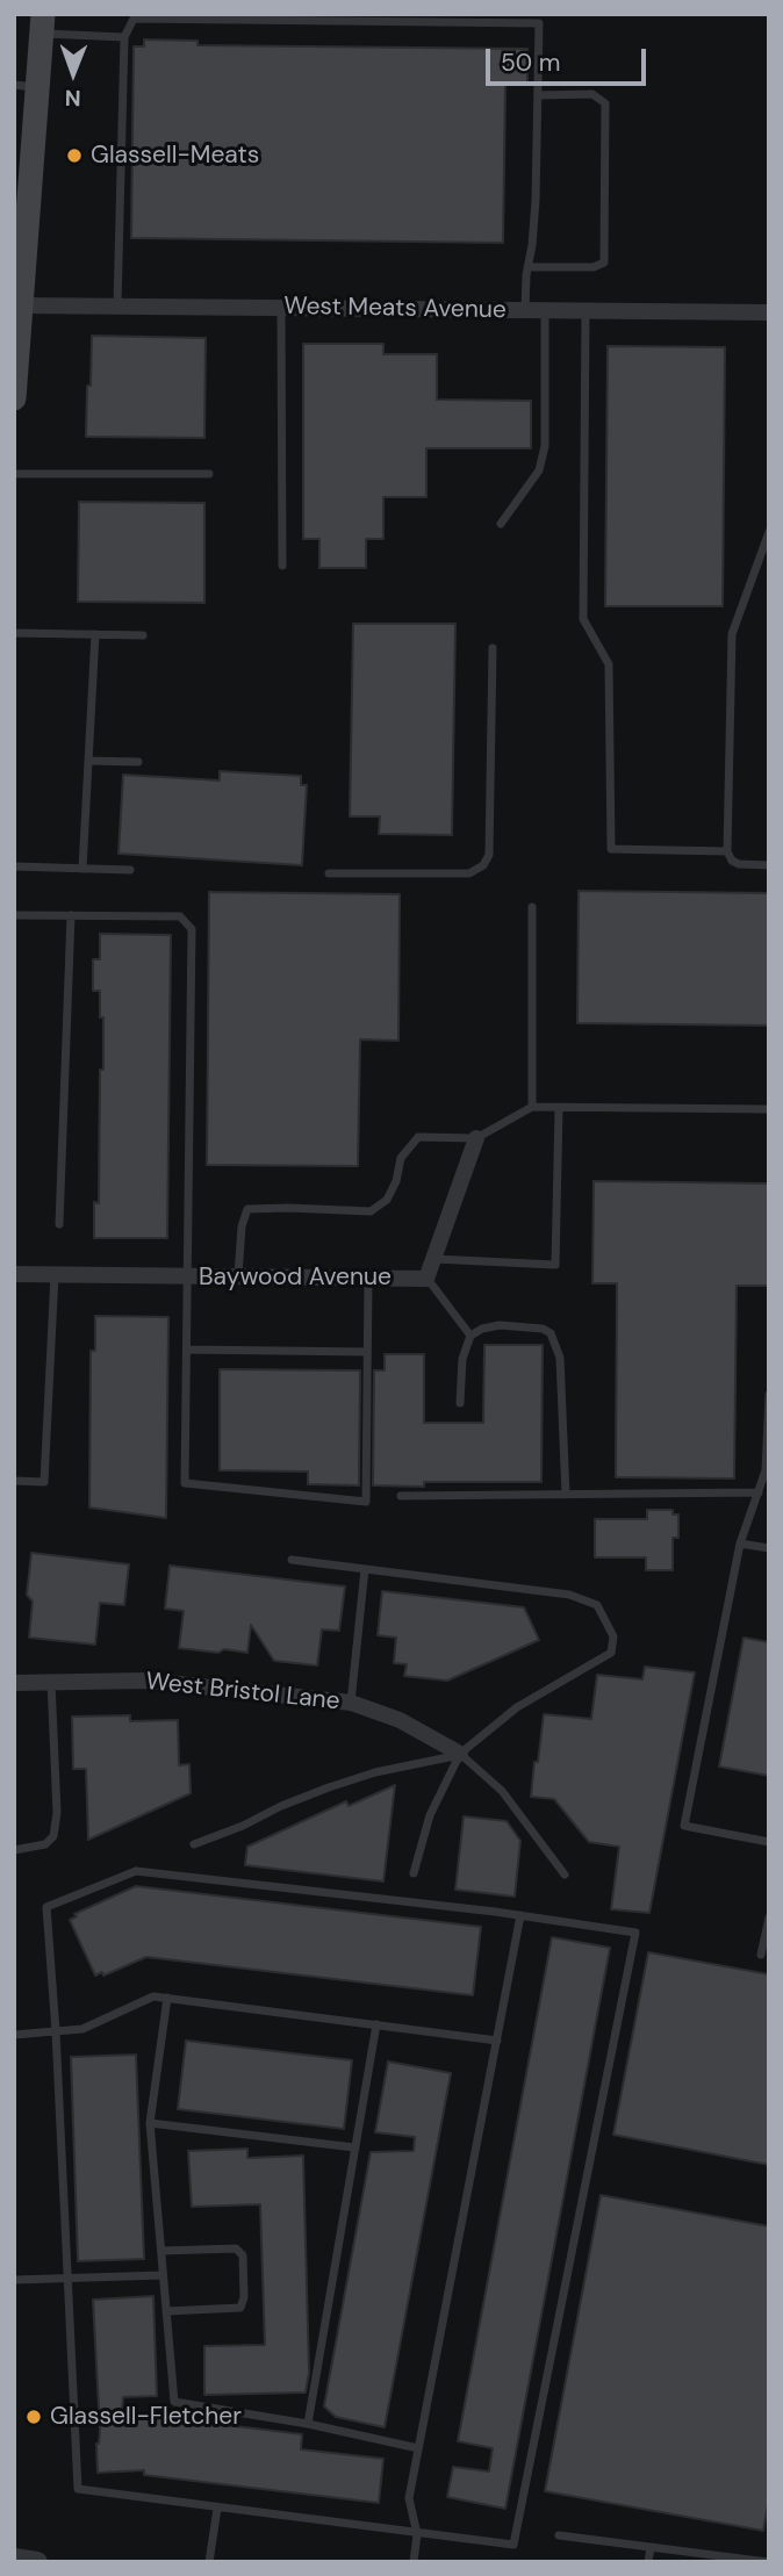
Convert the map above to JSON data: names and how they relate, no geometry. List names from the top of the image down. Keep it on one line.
{"streets":{"street":["West Meats Avenue","Baywood Avenue","West Bristol Lane"]},"places":["Glassell-Meats","Glassell-Fletcher"],"scale_bar":"50 m","north":"bottom"}
